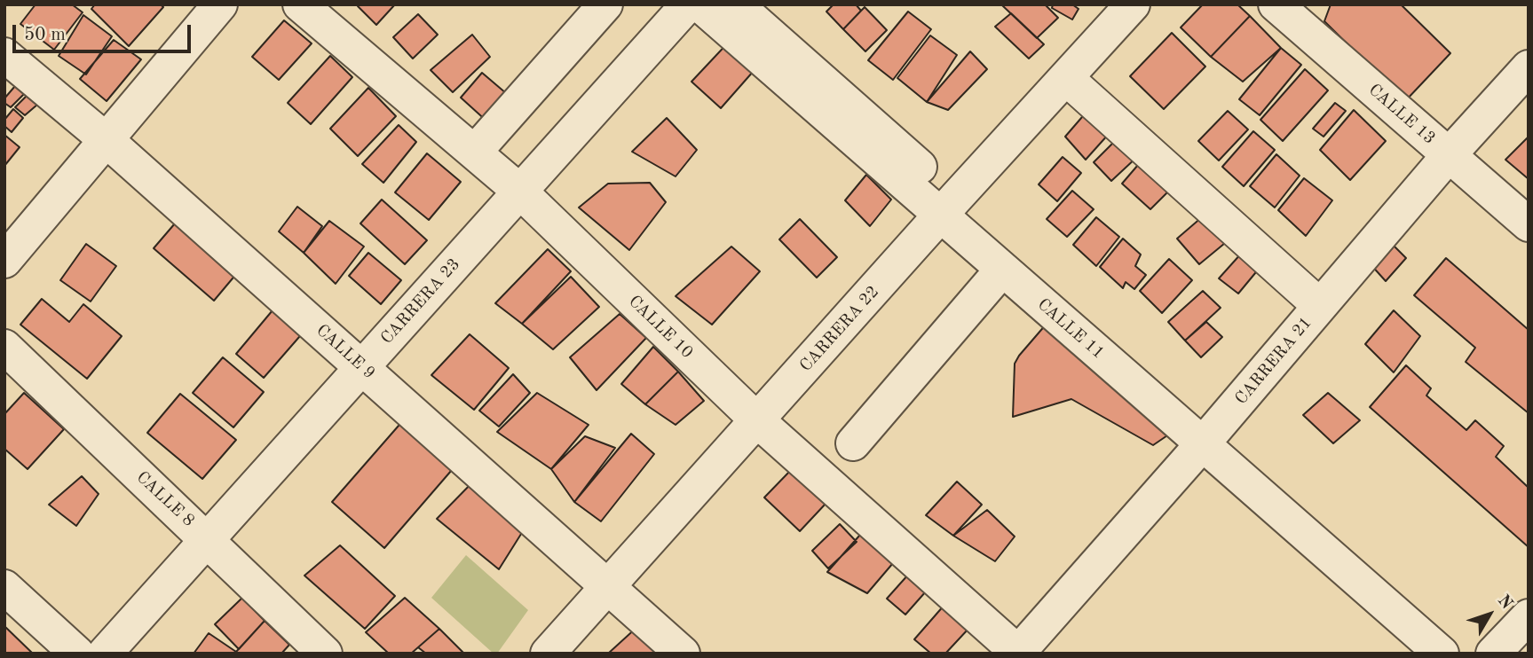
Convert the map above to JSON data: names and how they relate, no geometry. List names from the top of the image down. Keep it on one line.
{"streets":{"street":["CALLE 13","CARRERA 23","CALLE 10","CARRERA 22","CALLE 11","CALLE 9","CARRERA 21","CALLE 8"]},"crossings":[["CALLE 13","CARRERA 21"],["CARRERA 23","CALLE 10"],["CARRERA 23","CALLE 9"],["CARRERA 23","CALLE 8"],["CALLE 10","CARRERA 22"],["CALLE 10","CARRERA 21"],["CARRERA 22","CALLE 11"],["CARRERA 22","CALLE 9"],["CALLE 11","CARRERA 21"]],"scale_bar":"50 m","north":"top right"}
